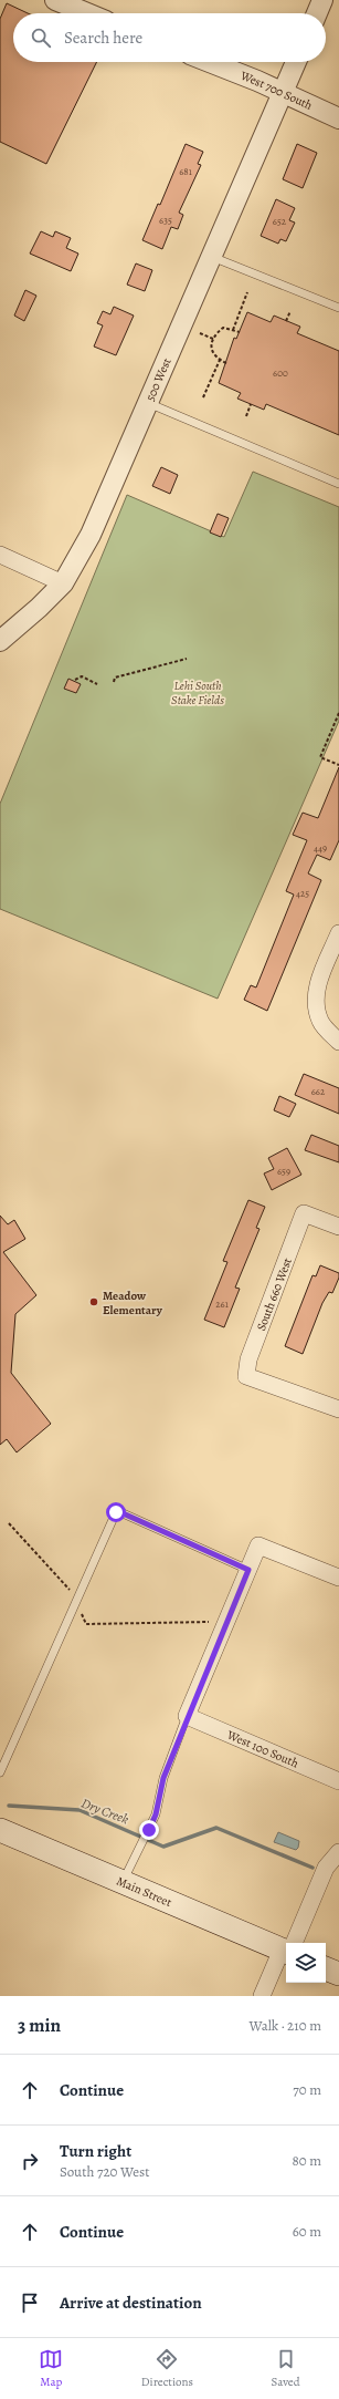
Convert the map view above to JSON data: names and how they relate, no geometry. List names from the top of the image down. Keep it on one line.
{"streets":{"main road":["Main Street"],"street":["West 700 South","500 West","South 660 West","West 100 South"]},"crossings":[["West 700 South","500 West"]],"water":["Dry Creek"],"parks":["Lehi South Stake Fields"],"places":["Meadow Elementary"],"house_numbers":["681","635","652","600","449","425","662","659","261"],"page":{"search":"Search here","heading":["3 min","Walk · 210 m"],"list":[["Continue","70 m"],["Turn right","South 720 West","80 m"],["Continue","60 m"],"Arrive at destination"],"nav":["Map","Directions","Saved"]}}
